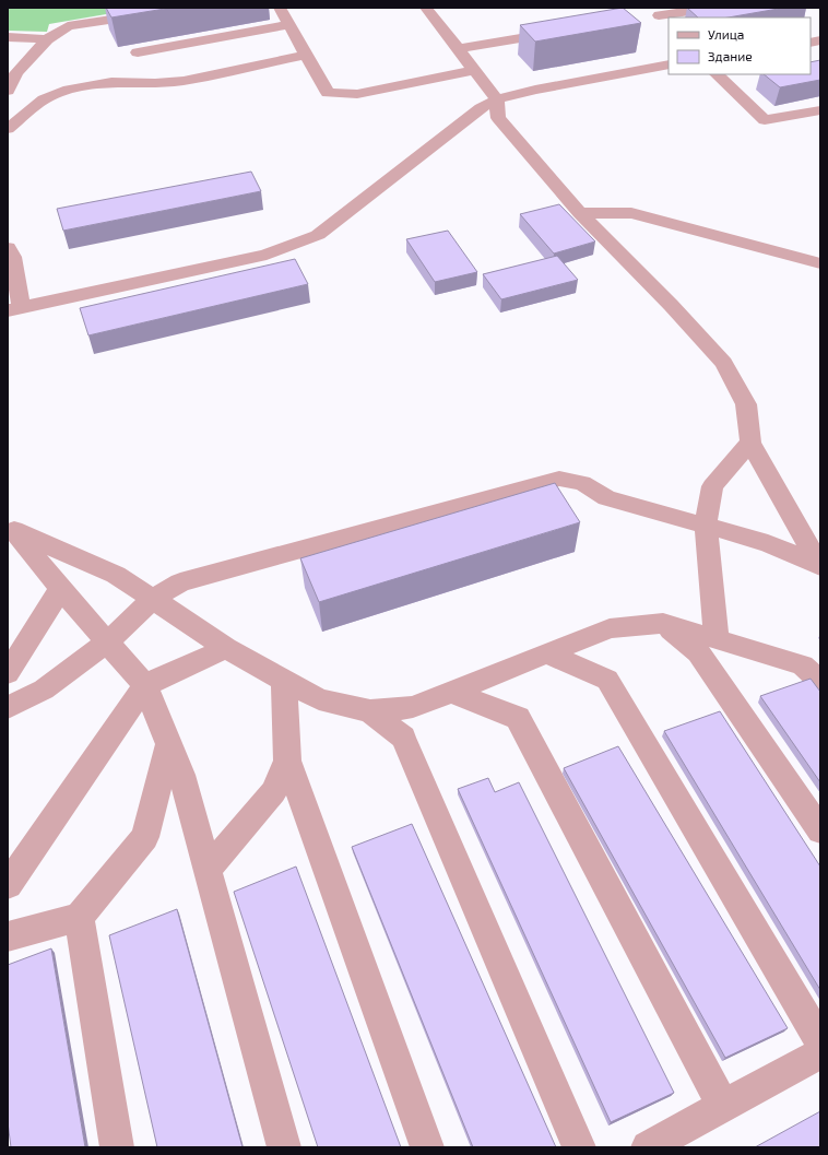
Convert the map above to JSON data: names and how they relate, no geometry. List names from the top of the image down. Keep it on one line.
{"legend":["Улица","Здание"]}
